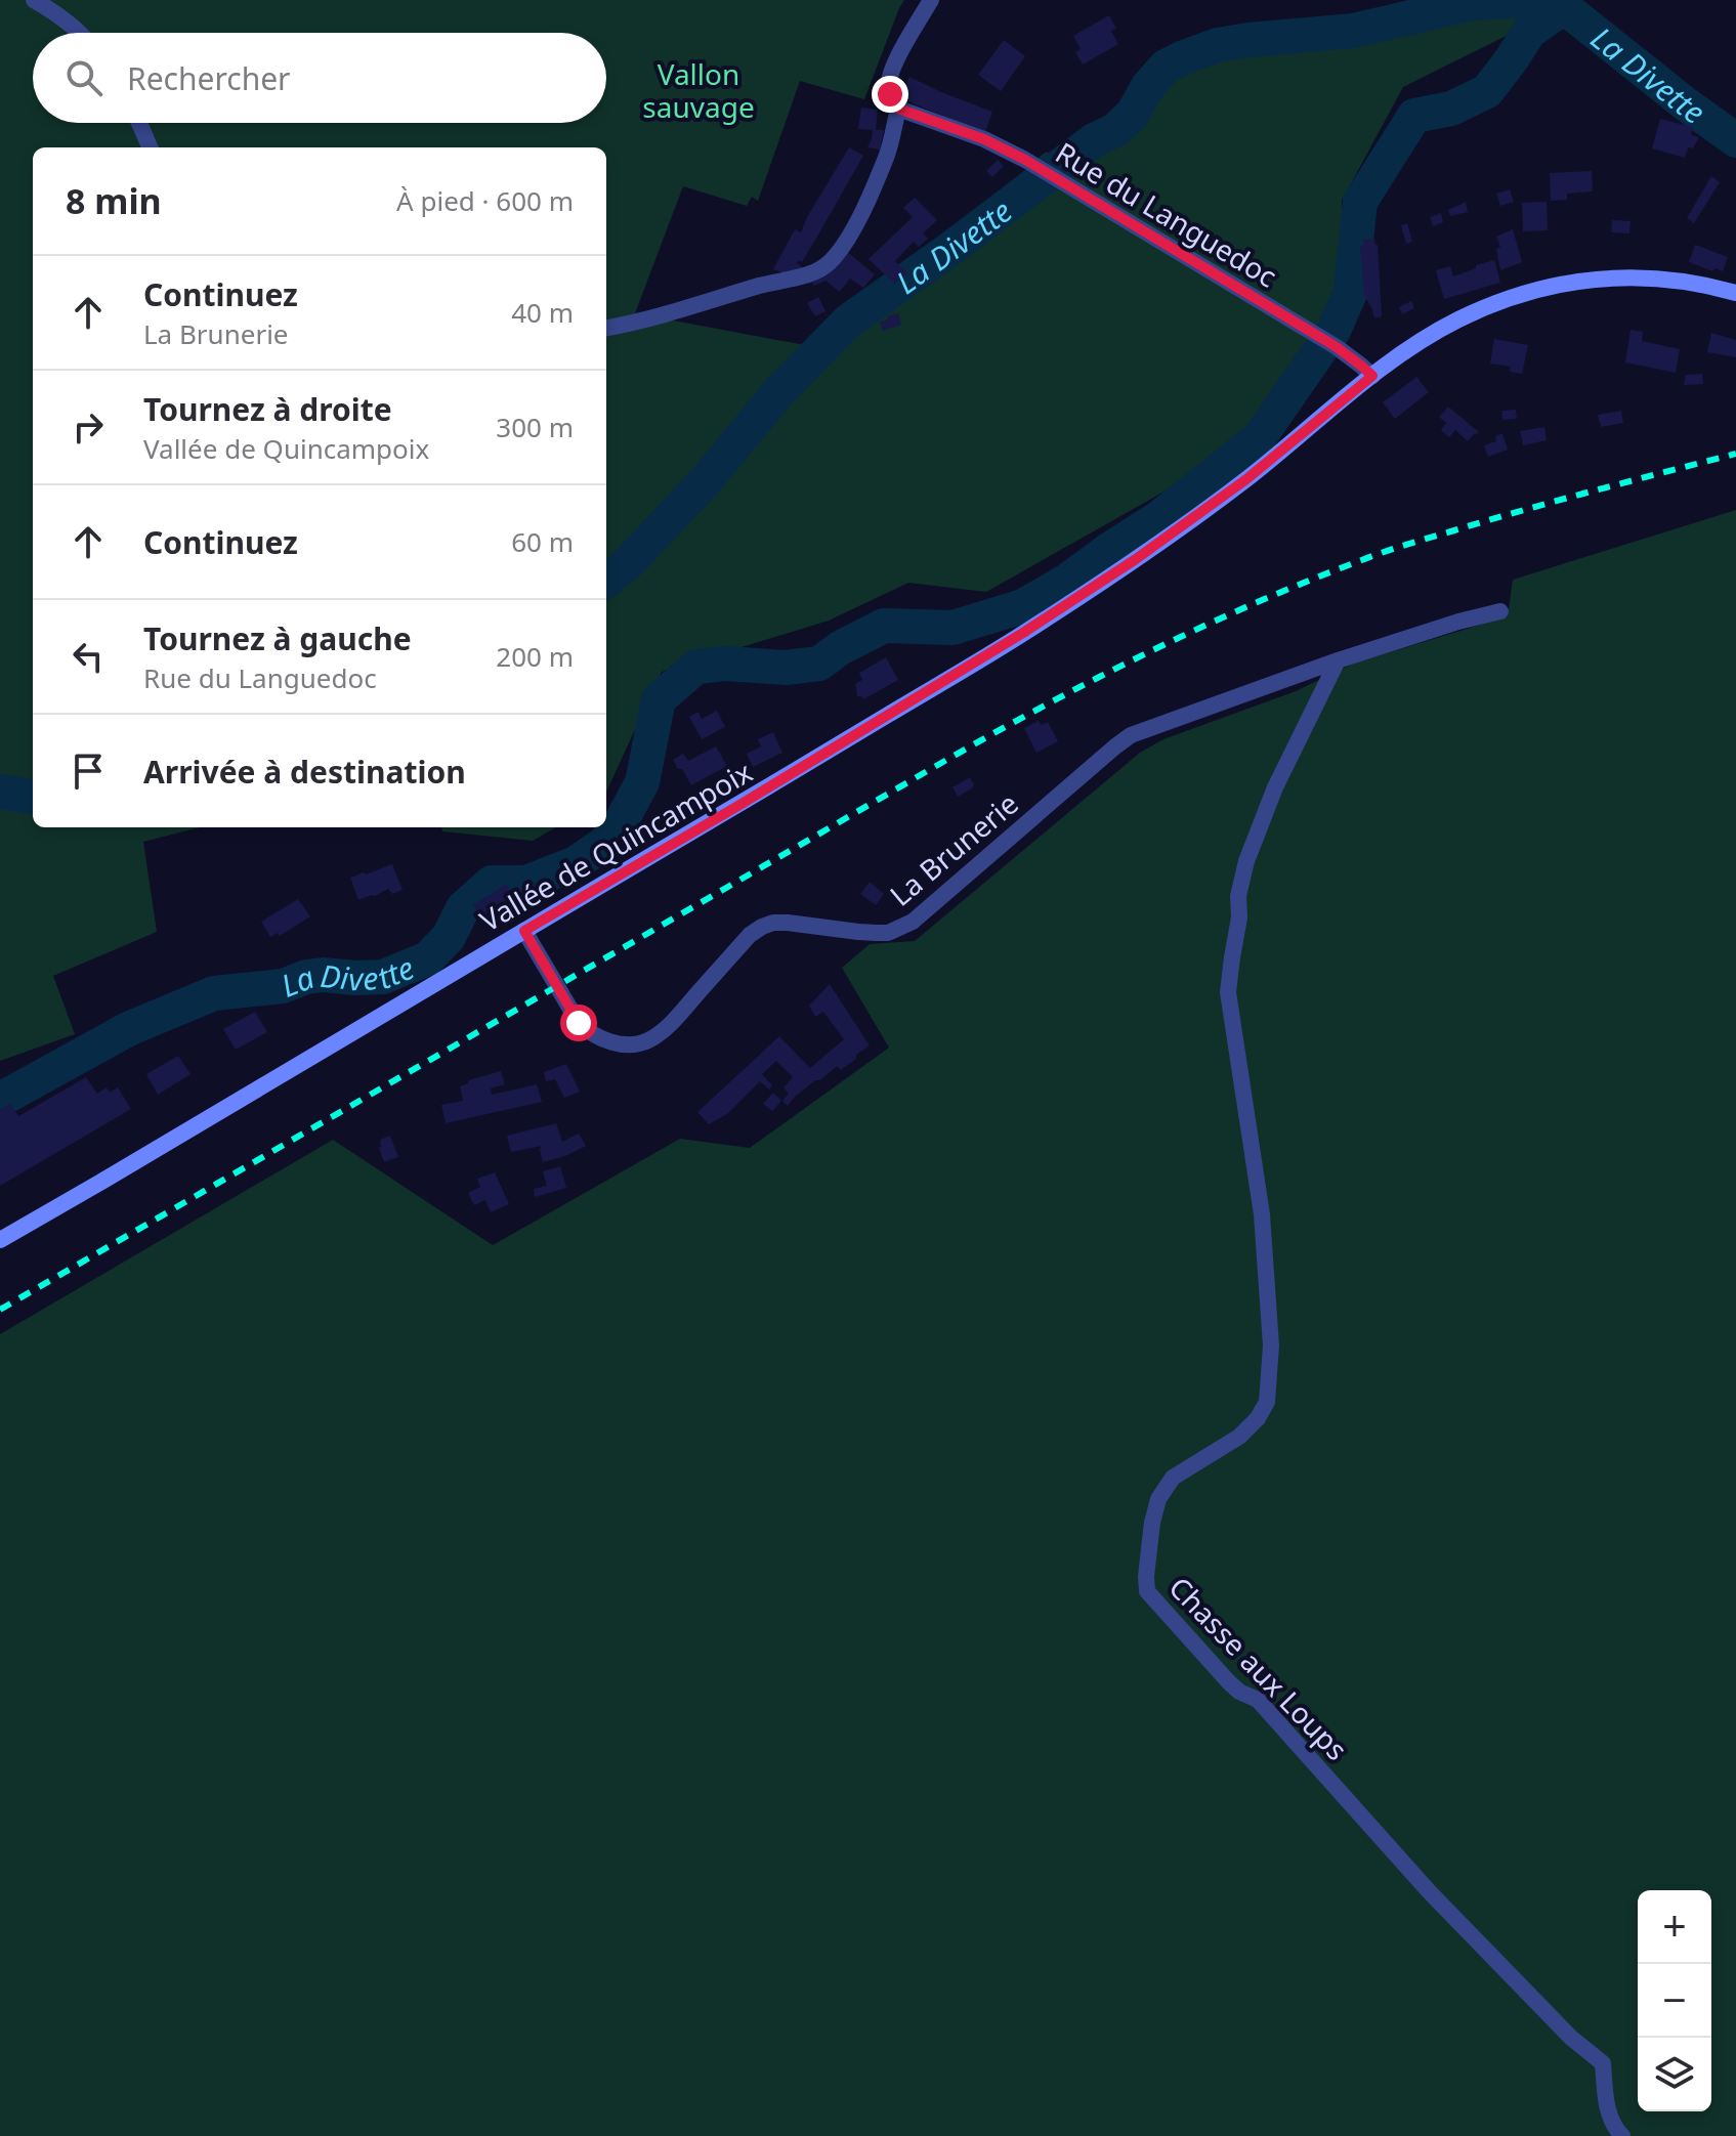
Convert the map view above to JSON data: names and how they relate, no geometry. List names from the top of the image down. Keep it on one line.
{"streets":{"main road":["Vallée de Quincampoix"],"street":["Rue du Languedoc","La Brunerie","Chasse aux Loups"]},"crossings":[["Rue du Languedoc","Vallée de Quincampoix"],["Vallée de Quincampoix","La Brunerie"],["La Brunerie","Chasse aux Loups"]],"water":["La Divette"],"parks":["Vallon sauvage"],"page":{"search":"Rechercher","heading":["8 min","À pied · 600 m"],"list":[["Continuez","La Brunerie","40 m"],["Tournez à droite","Vallée de Quincampoix","300 m"],["Continuez","60 m"],["Tournez à gauche","Rue du Languedoc","200 m"],"Arrivée à destination"],"map_buttons":["+","−"]}}
